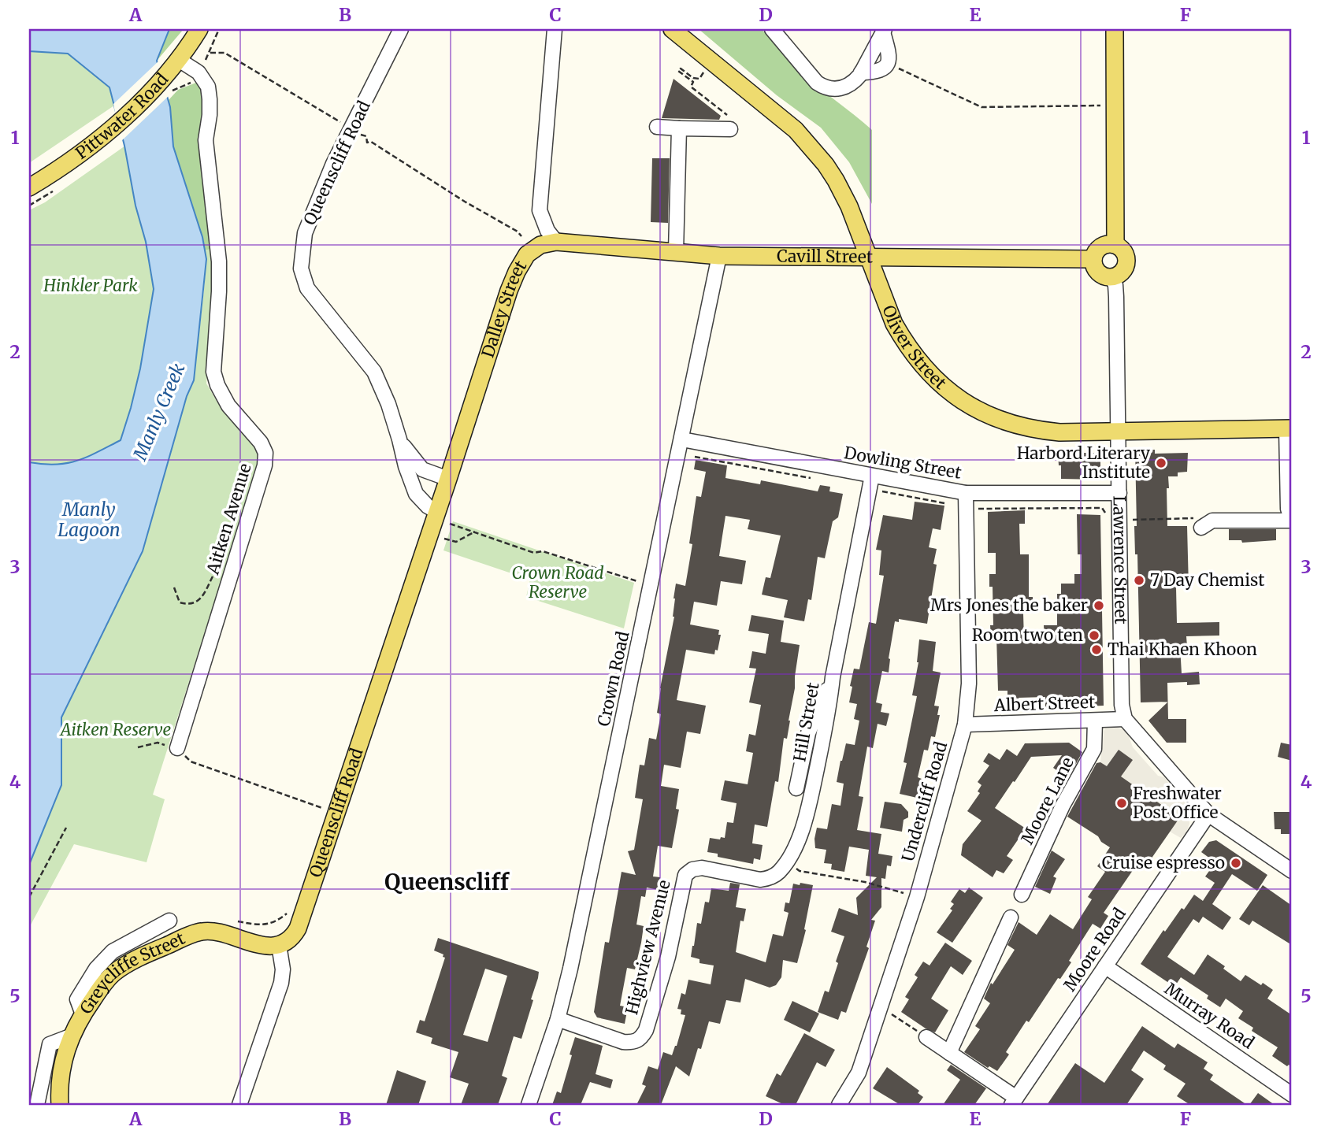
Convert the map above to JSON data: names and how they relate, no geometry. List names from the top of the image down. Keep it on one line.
{"streets":{"main road":["Pittwater Road","Queenscliff Road","Cavill Street","Dalley Street","Oliver Street","Greycliffe Street"],"street":["Dowling Street","Aitken Avenue","Lawrence Street","Crown Road","Albert Street","Hill Street","Moore Lane","Undercliff Road","Highview Avenue","Moore Road","Murray Road"]},"crossings":[["Pittwater Road","Aitken Avenue"],["Queenscliff Road","Dalley Street"],["Queenscliff Road","Greycliffe Street"],["Cavill Street","Dalley Street"],["Cavill Street","Oliver Street"],["Cavill Street","Lawrence Street"],["Cavill Street","Crown Road"],["Oliver Street","Lawrence Street"],["Dowling Street","Lawrence Street"],["Dowling Street","Crown Road"],["Dowling Street","Hill Street"],["Dowling Street","Undercliff Road"],["Lawrence Street","Albert Street"],["Crown Road","Highview Avenue"],["Albert Street","Moore Lane"],["Albert Street","Undercliff Road"],["Hill Street","Highview Avenue"],["Moore Road","Murray Road"]],"districts":["Queenscliff"],"water":["Manly Creek","Manly Lagoon"],"parks":["Hinkler Park","Crown Road Reserve","Aitken Reserve"],"places":["Harbord Literary Institute","7 Day Chemist","Mrs Jones the baker","Room two ten","Thai Khaen Khoon","Freshwater Post Office","Cruise espresso"],"grid":{"columns":["A","B","C","D","E","F"],"rows":["1","2","3","4","5"]}}
